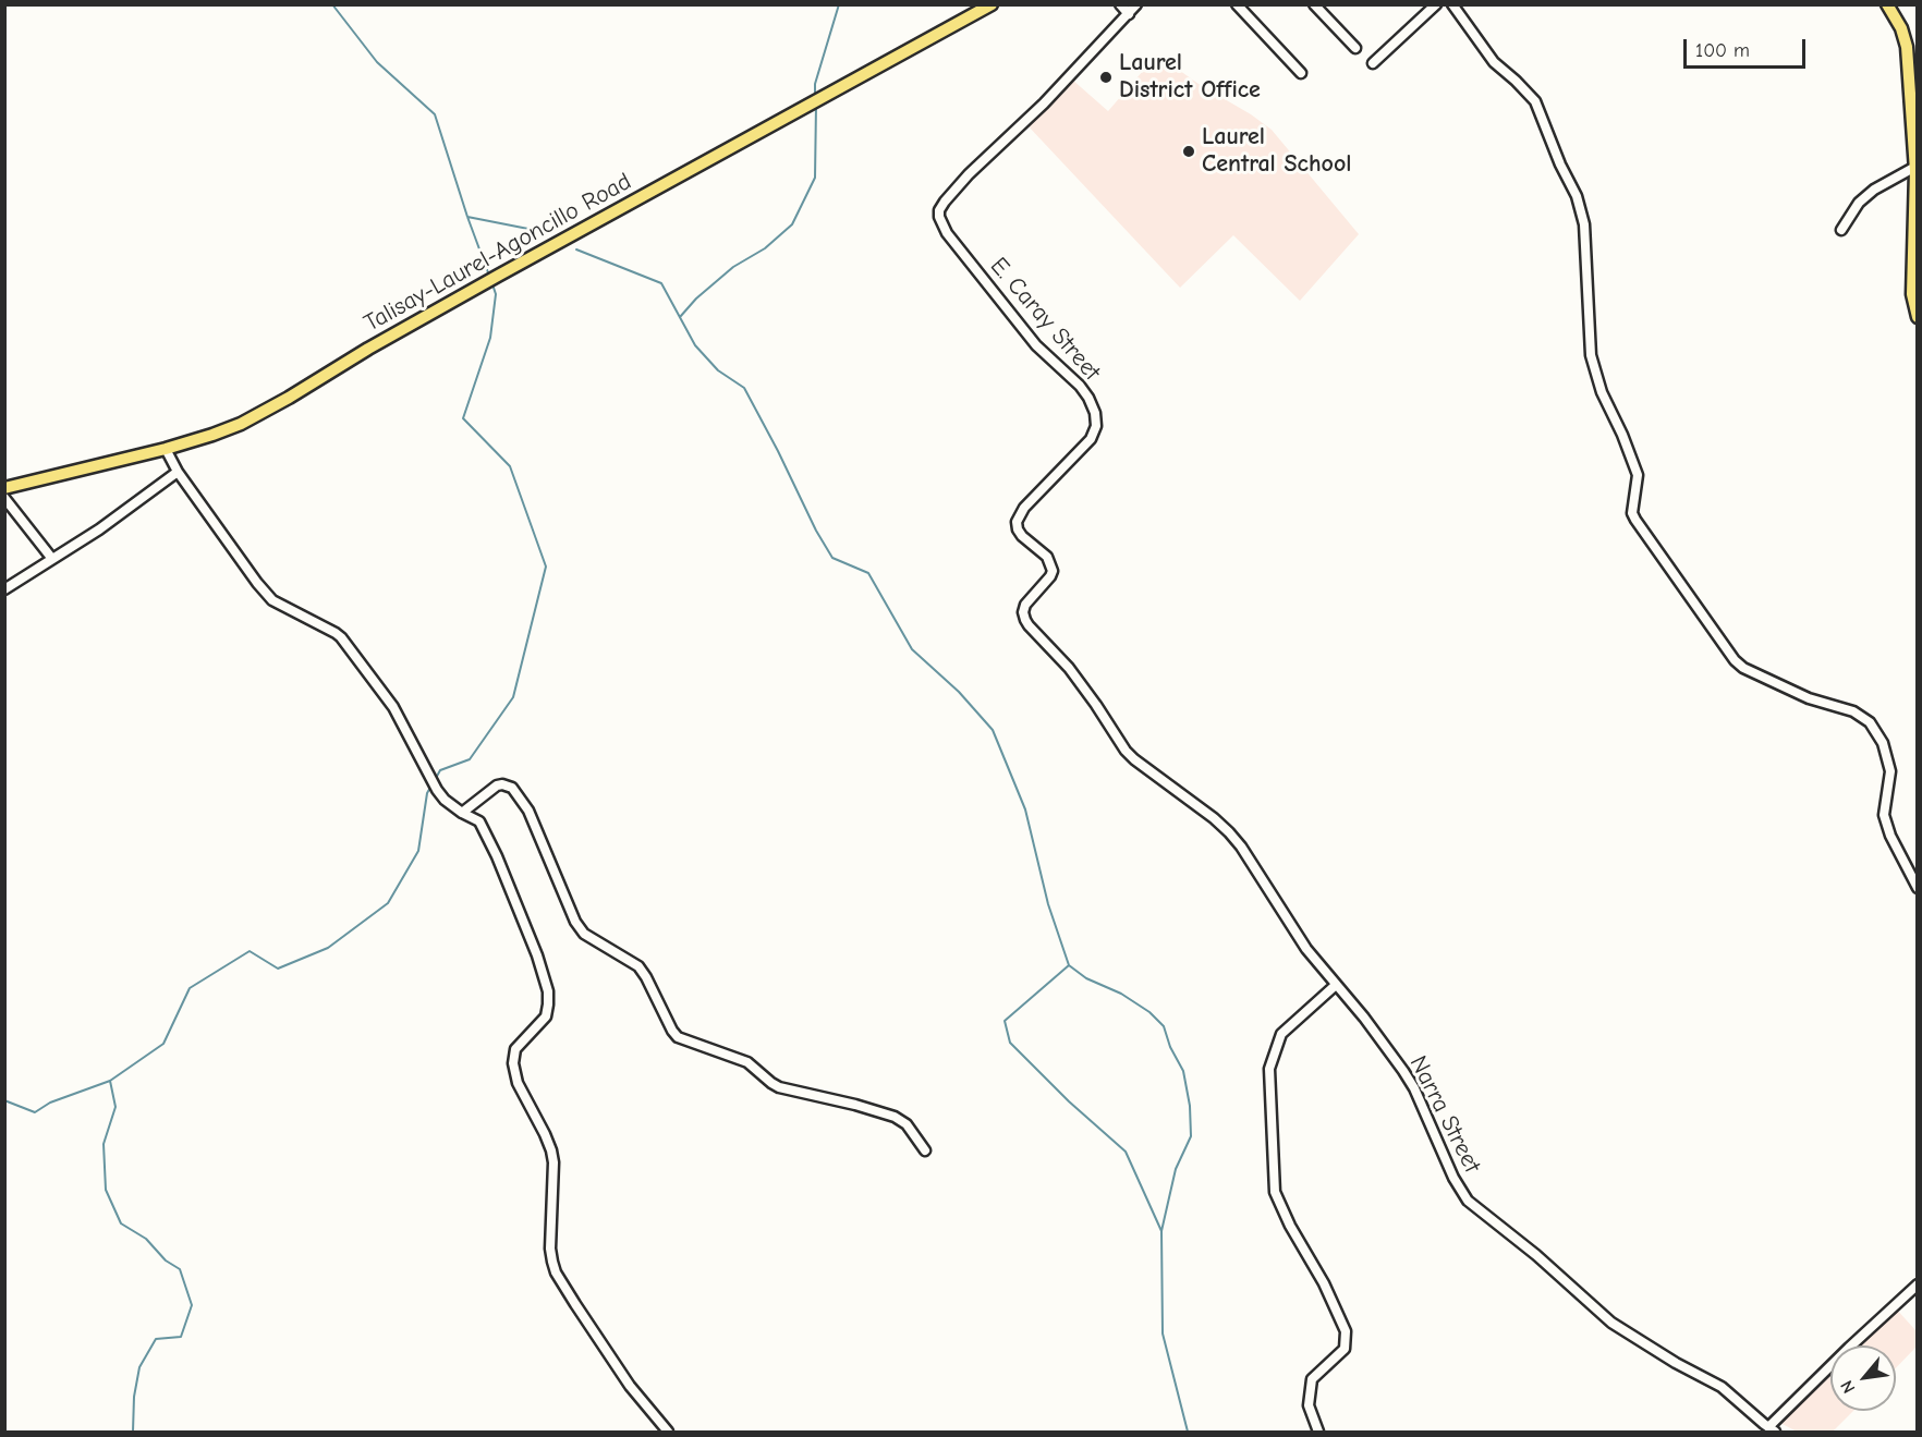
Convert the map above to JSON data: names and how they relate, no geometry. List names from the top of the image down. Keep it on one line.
{"streets":{"main road":["Talisay-Laurel-Agoncillo Road"],"street":["E. Caray Street","Narra Street"]},"crossings":[["E. Caray Street","Narra Street"]],"places":["Laurel District Office","Laurel Central School"],"scale_bar":"100 m","north":"bottom left"}
